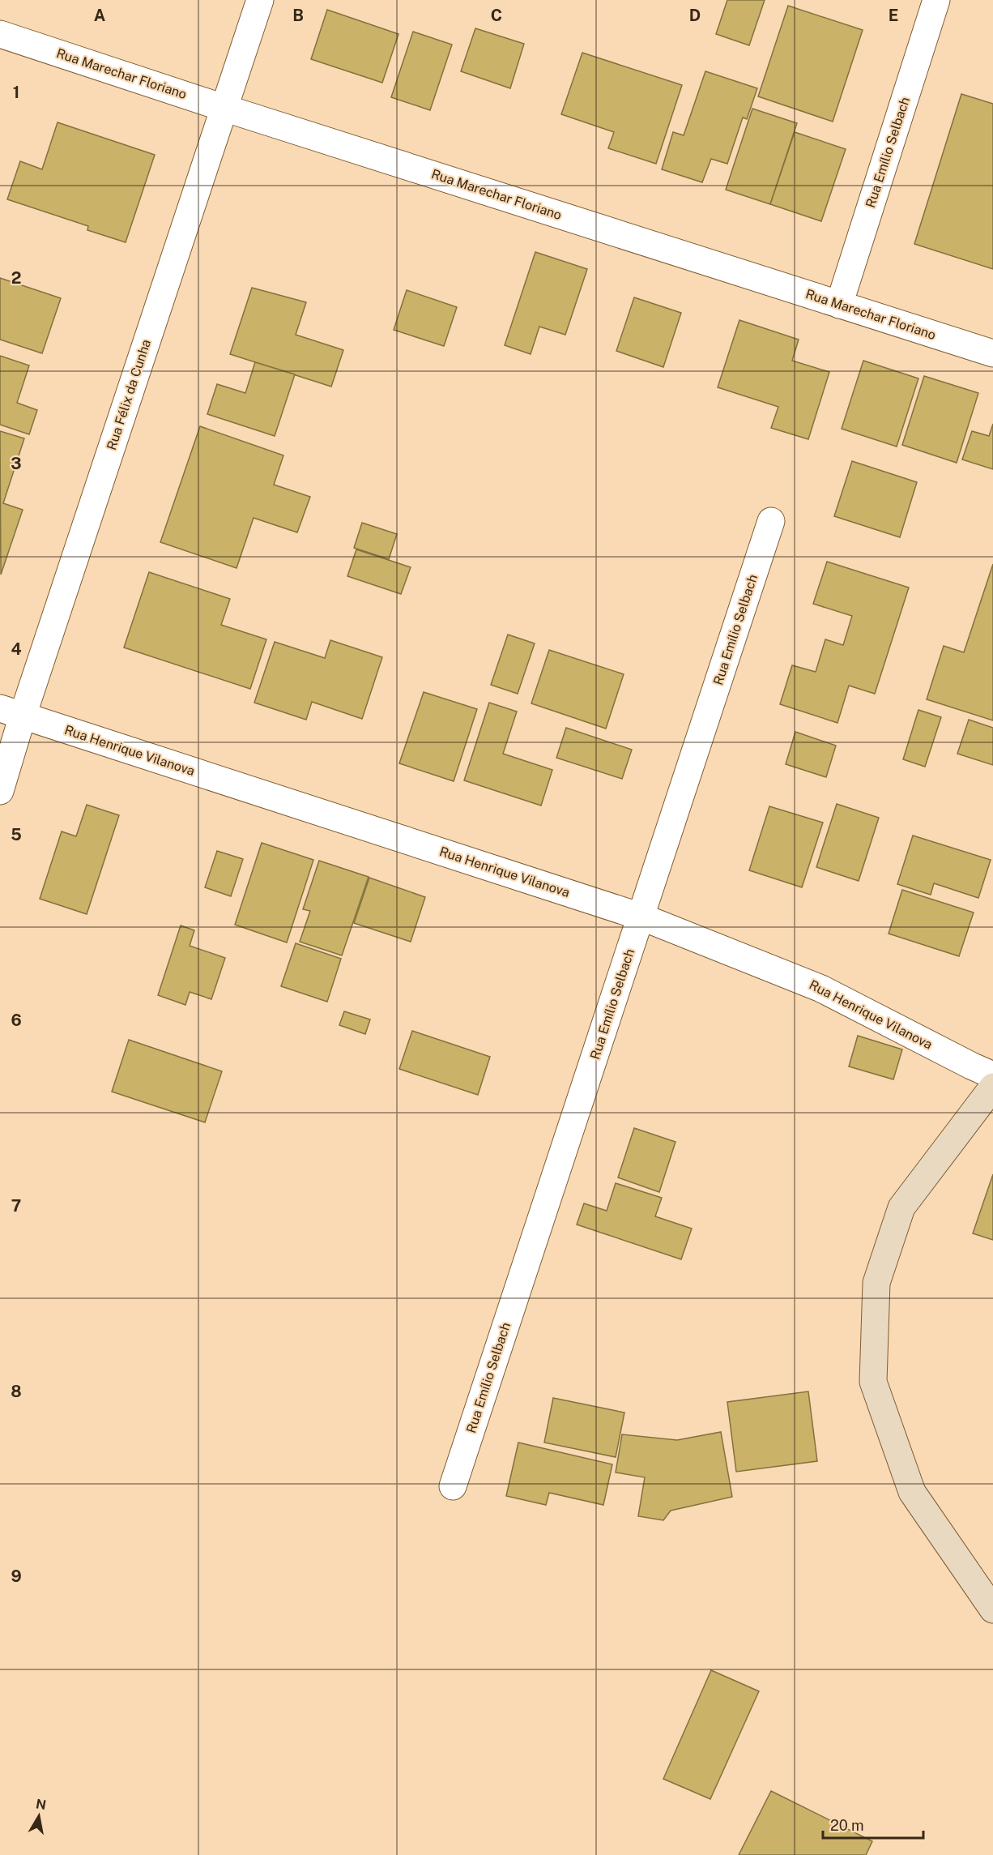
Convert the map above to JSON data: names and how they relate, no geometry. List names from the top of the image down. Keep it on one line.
{"streets":{"street":["Rua Marechar Floriano","Rua Emílio Selbach","Rua Félix da Cunha","Rua Henrique Vilanova"]},"crossings":[["Rua Marechar Floriano","Rua Emílio Selbach"],["Rua Marechar Floriano","Rua Félix da Cunha"],["Rua Emílio Selbach","Rua Henrique Vilanova"],["Rua Félix da Cunha","Rua Henrique Vilanova"]],"scale_bar":"20 m","north":"top","grid":{"columns":["A","B","C","D","E"],"rows":["1","2","3","4","5","6","7","8","9"]}}
